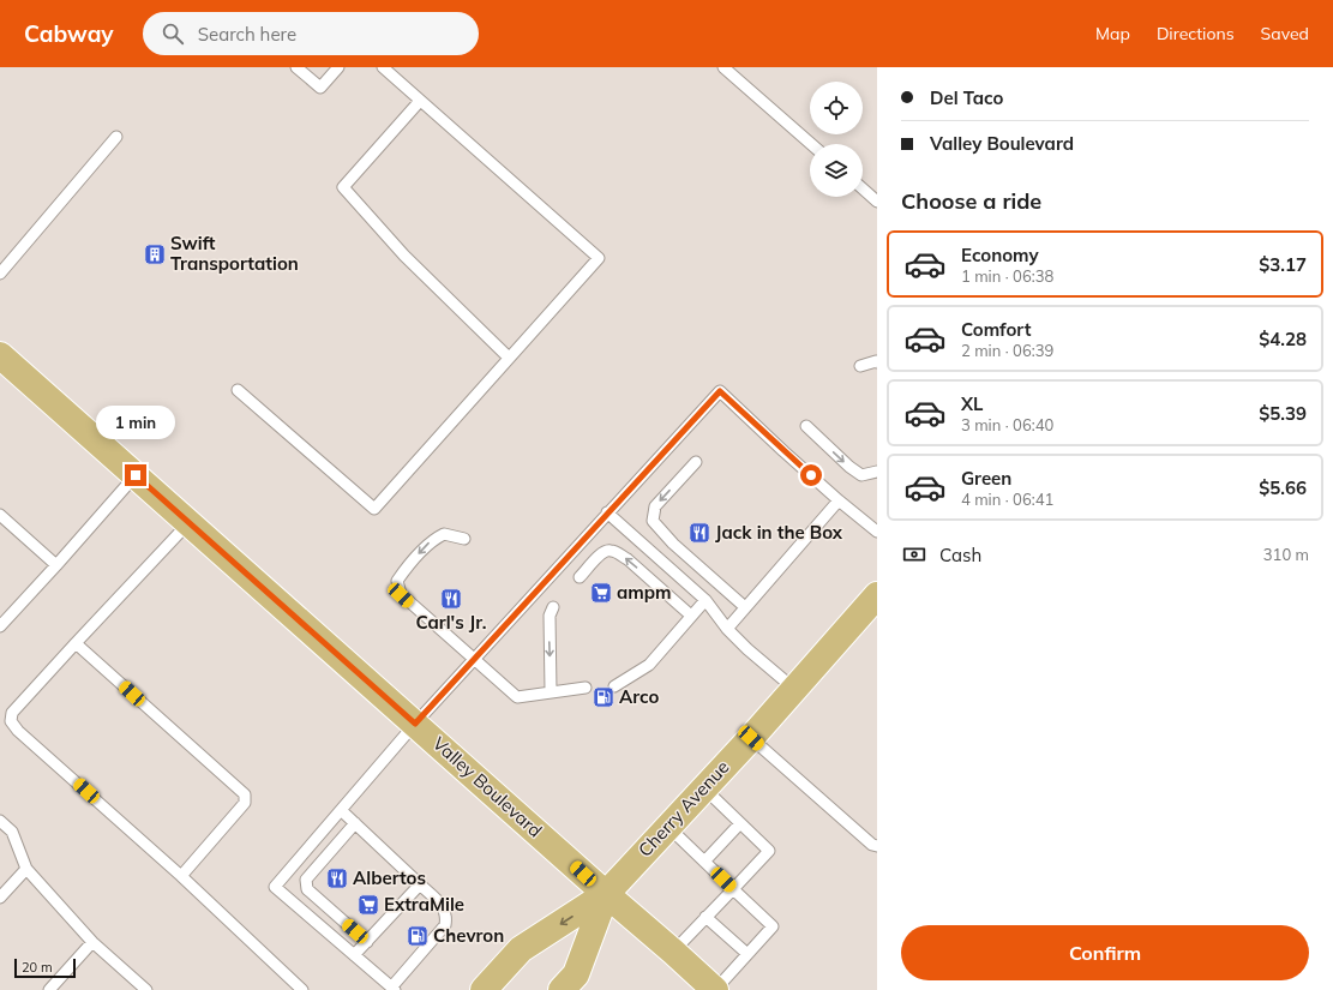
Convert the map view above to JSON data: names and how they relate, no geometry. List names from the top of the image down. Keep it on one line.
{"streets":{"main road":["Valley Boulevard","Cherry Avenue"]},"crossings":[["Valley Boulevard","Cherry Avenue"]],"places":{"building":["Swift Transportation"],"restaurant":["Jack in the Box","Carl's Jr.","Albertos"],"supermarket":["ampm","ExtraMile"],"fuel station":["Arco","Chevron"]},"scale_bar":"20 m","page":{"header":"Cabway","search":"Search here","nav":["Map","Directions","Saved"],"banner":["Del Taco","Valley Boulevard"],"heading":"Choose a ride","list":[{"name":"Economy","note":"1 min · 06:38","value":"$3.17"},{"name":"Comfort","note":"2 min · 06:39","value":"$4.28"},{"name":"XL","note":"3 min · 06:40","value":"$5.39"},{"name":"Green","note":"4 min · 06:41","value":"$5.66"}],"bubble":"1 min","pay":["Cash","310 m"],"buttons":"Confirm","scale":"20 m"}}
